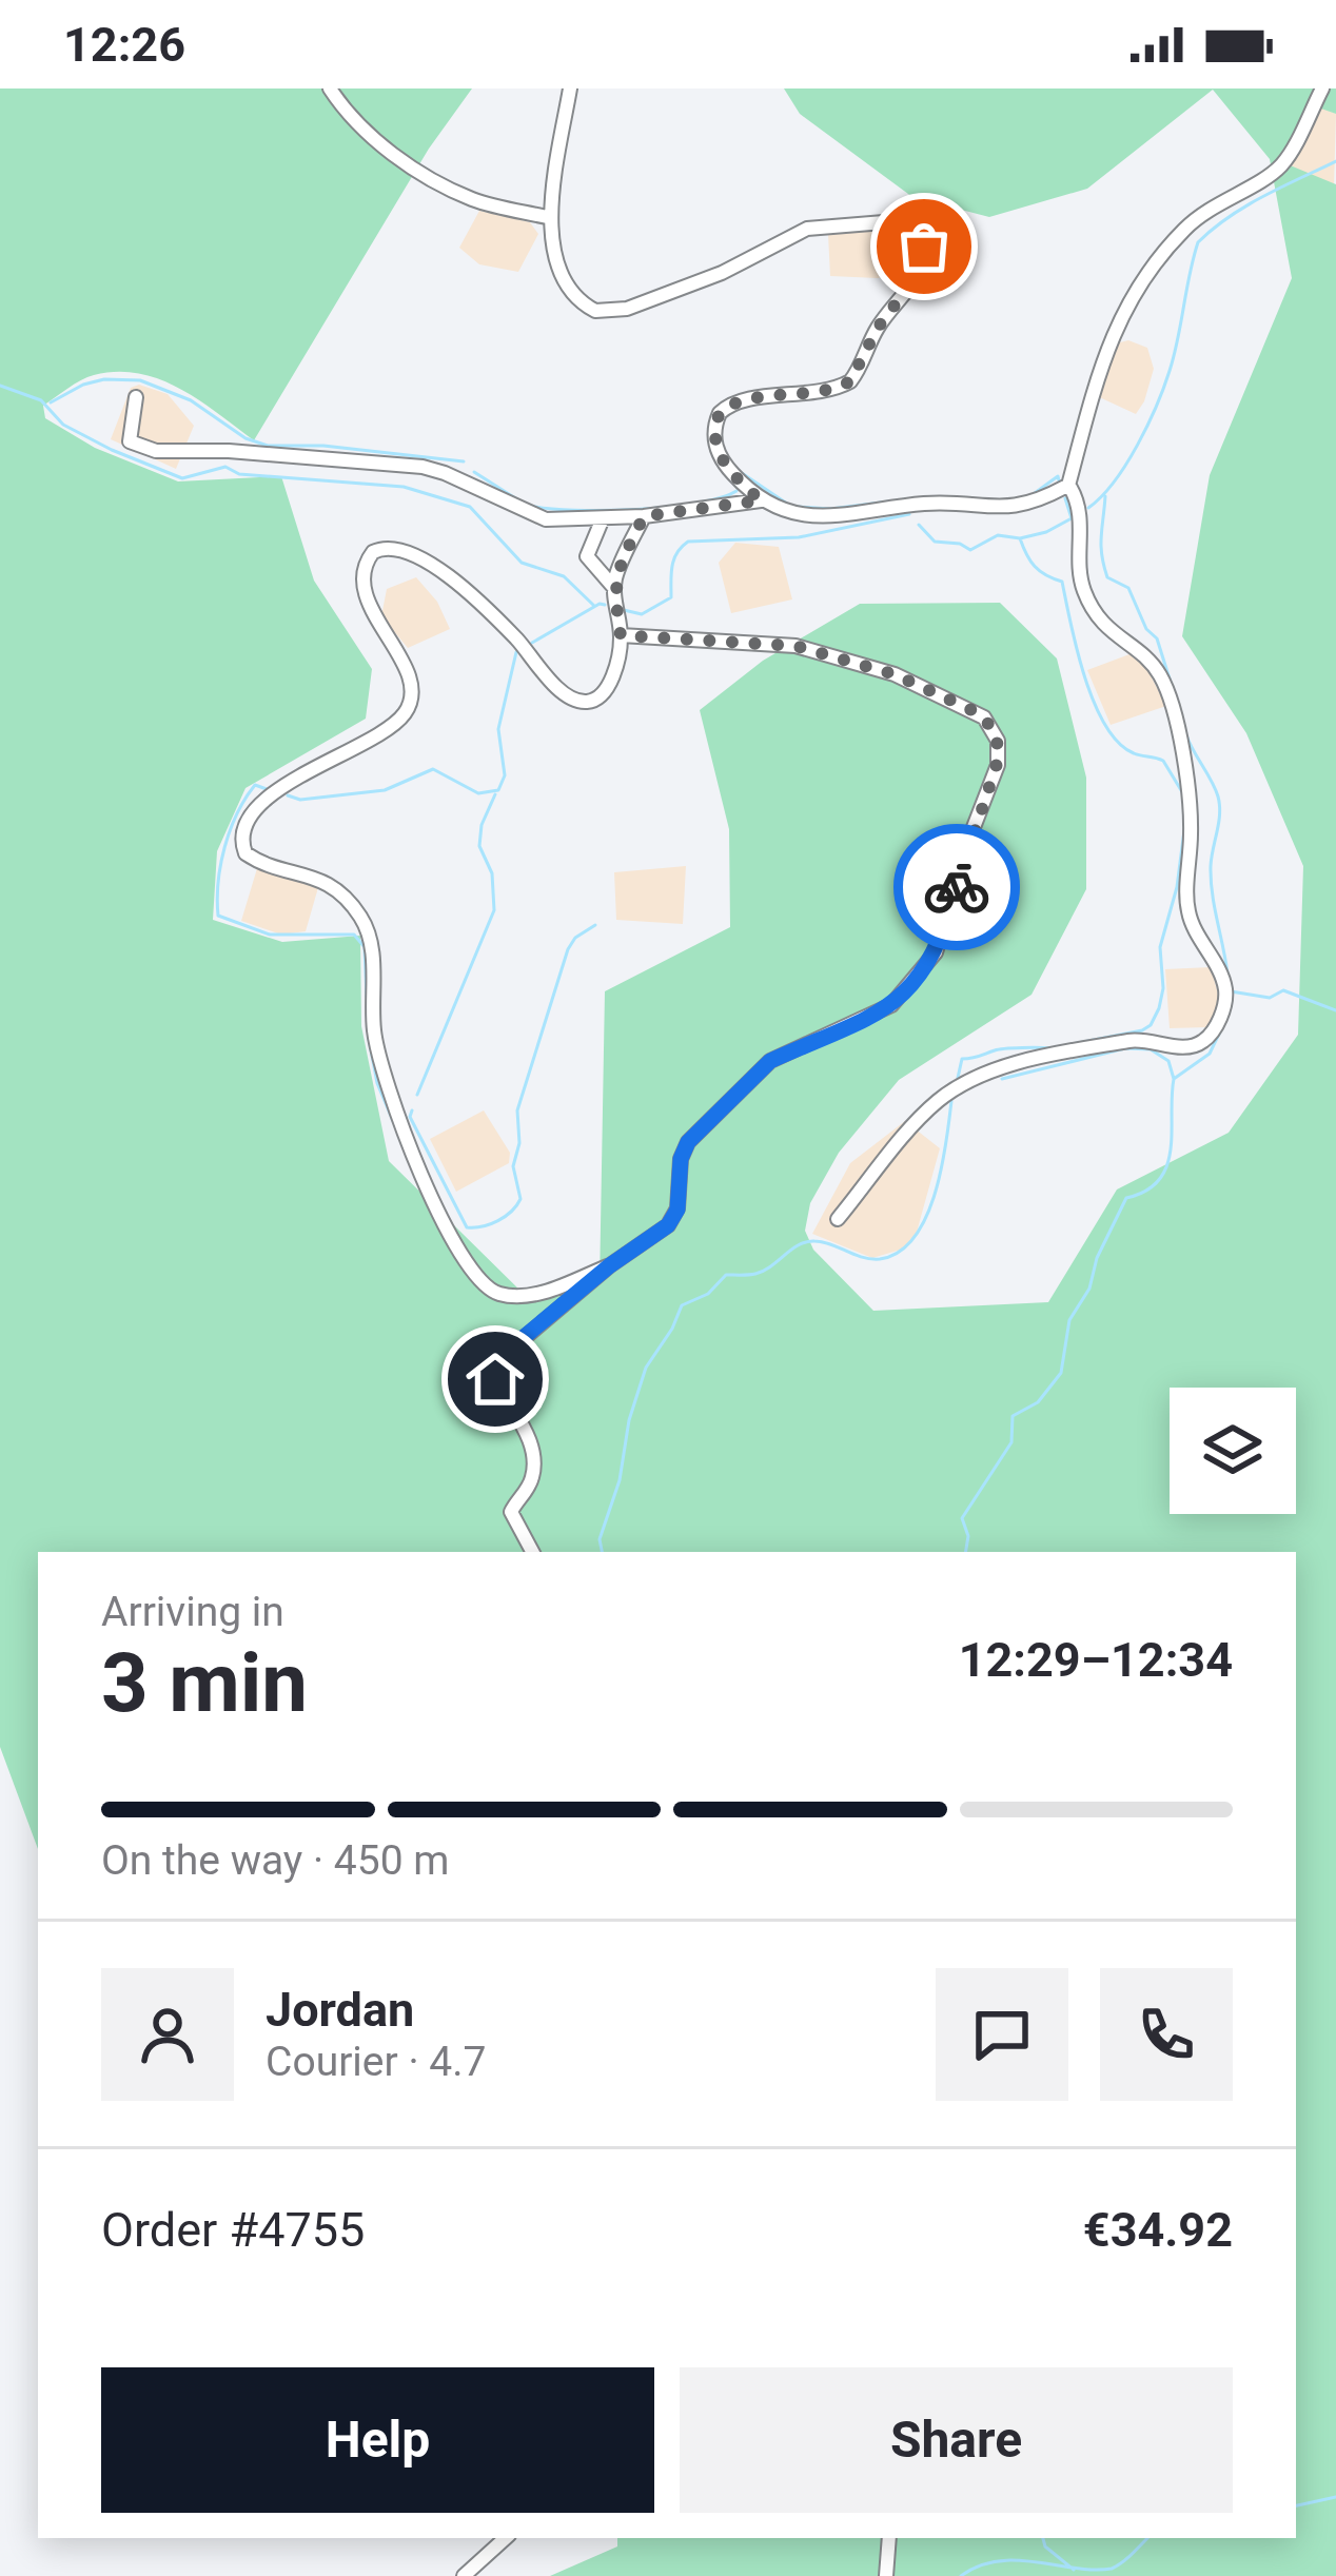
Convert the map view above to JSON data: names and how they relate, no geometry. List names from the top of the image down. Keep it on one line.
{"page":{"status":"12:26","heading":["3 min","Arriving in","12:29–12:34"],"panel":["Jordan","Courier · 4.7","Order #4755","€34.92"],"bar":"On the way · 450 m","buttons":["Help","Share"]}}
